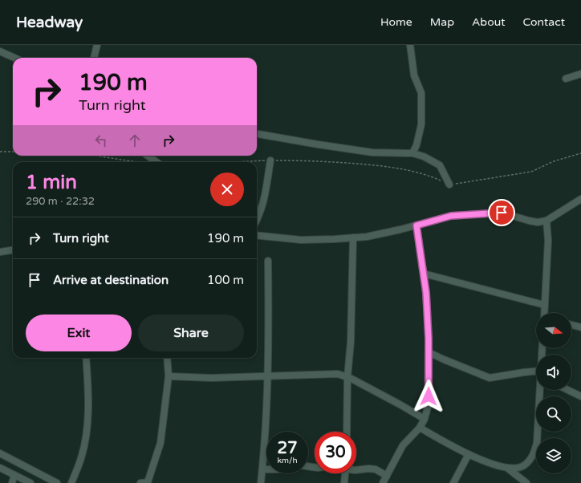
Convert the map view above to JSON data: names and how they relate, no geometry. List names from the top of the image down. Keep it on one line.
{"north":"right","page":{"header":"Headway","nav":["Home","Map","About","Contact"],"turn":["190 m","Turn right"],"heading":["1 min","290 m · 22:32"],"list":[{"name":"Turn right","value":"190 m"},{"name":"Arrive at destination","value":"100 m"}],"buttons":["Exit","Share"],"speed":"27 km/h","limit":"30"}}
